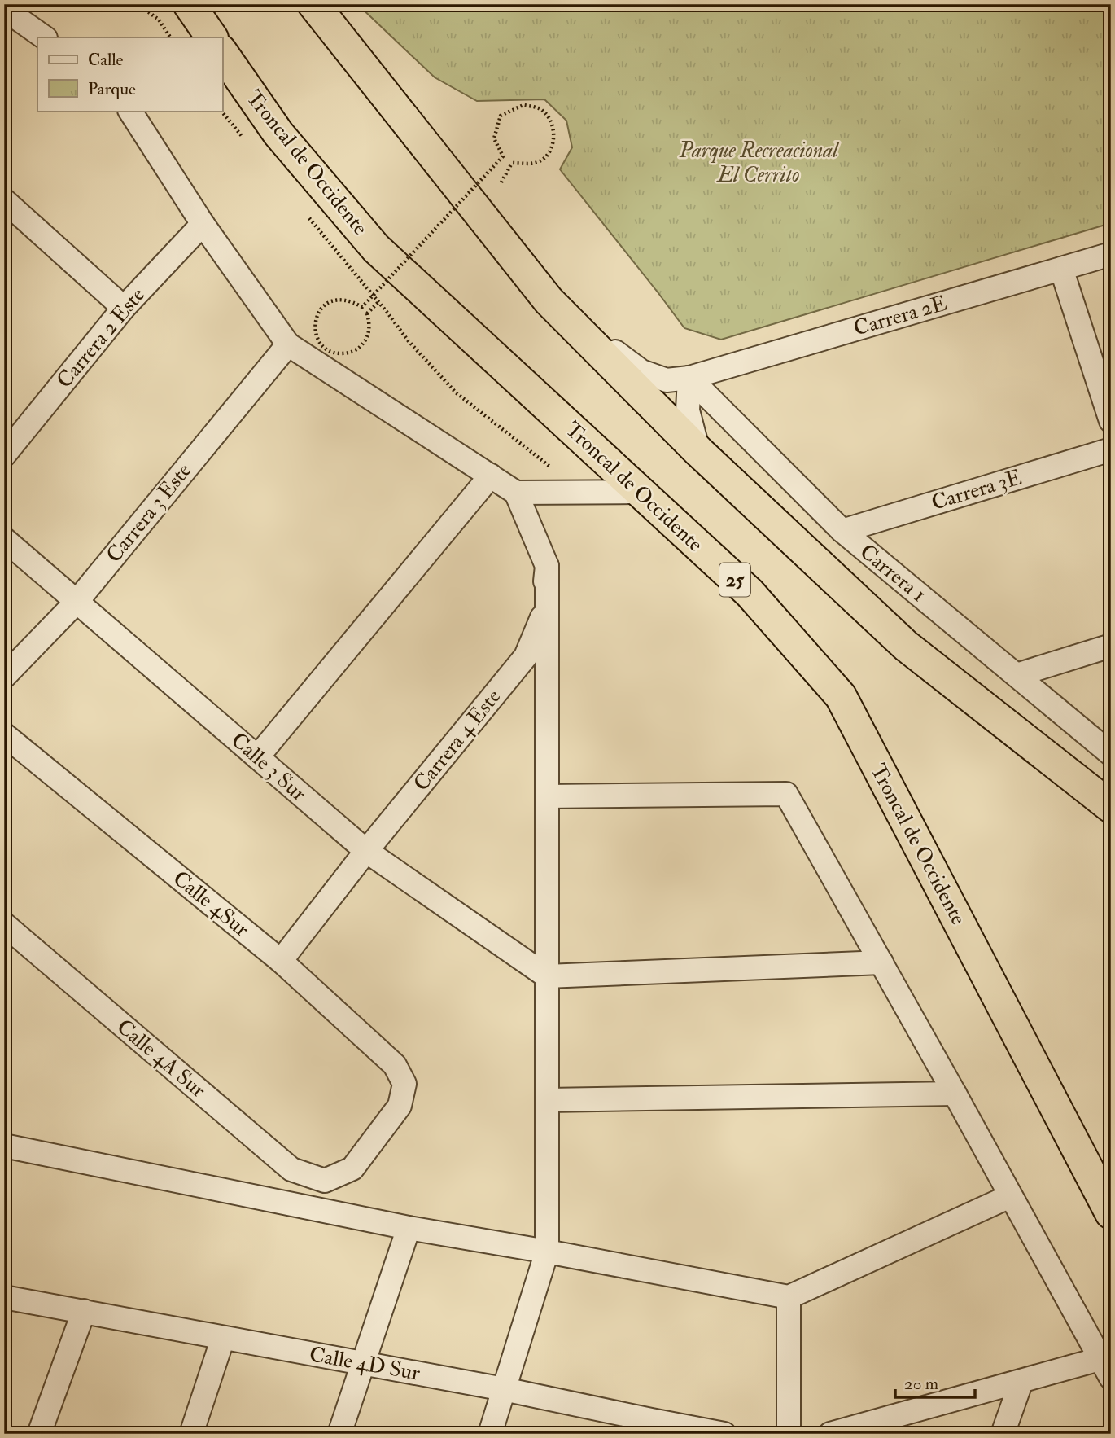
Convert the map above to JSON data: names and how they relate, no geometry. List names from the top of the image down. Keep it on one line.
{"streets":{"highway":["Troncal de Occidente","25"],"street":["Carrera 2E","Carrera 2 Este","Carrera 3E","Carrera 3 Este","Carrera 1","Carrera 4 Este","Calle 3 Sur","Calle 4Sur","Calle 4A Sur","Calle 4D Sur"]},"crossings":[["Carrera 2E","Carrera 1"],["Carrera 3E","Carrera 1"],["Carrera 3 Este","Calle 3 Sur"],["Carrera 4 Este","Calle 3 Sur"],["Carrera 4 Este","Calle 4Sur"],["Calle 4Sur","Calle 4A Sur"]],"parks":["Parque Recreacional El Cerrito"],"legend":["Calle","Parque"],"scale_bar":"20 m"}
